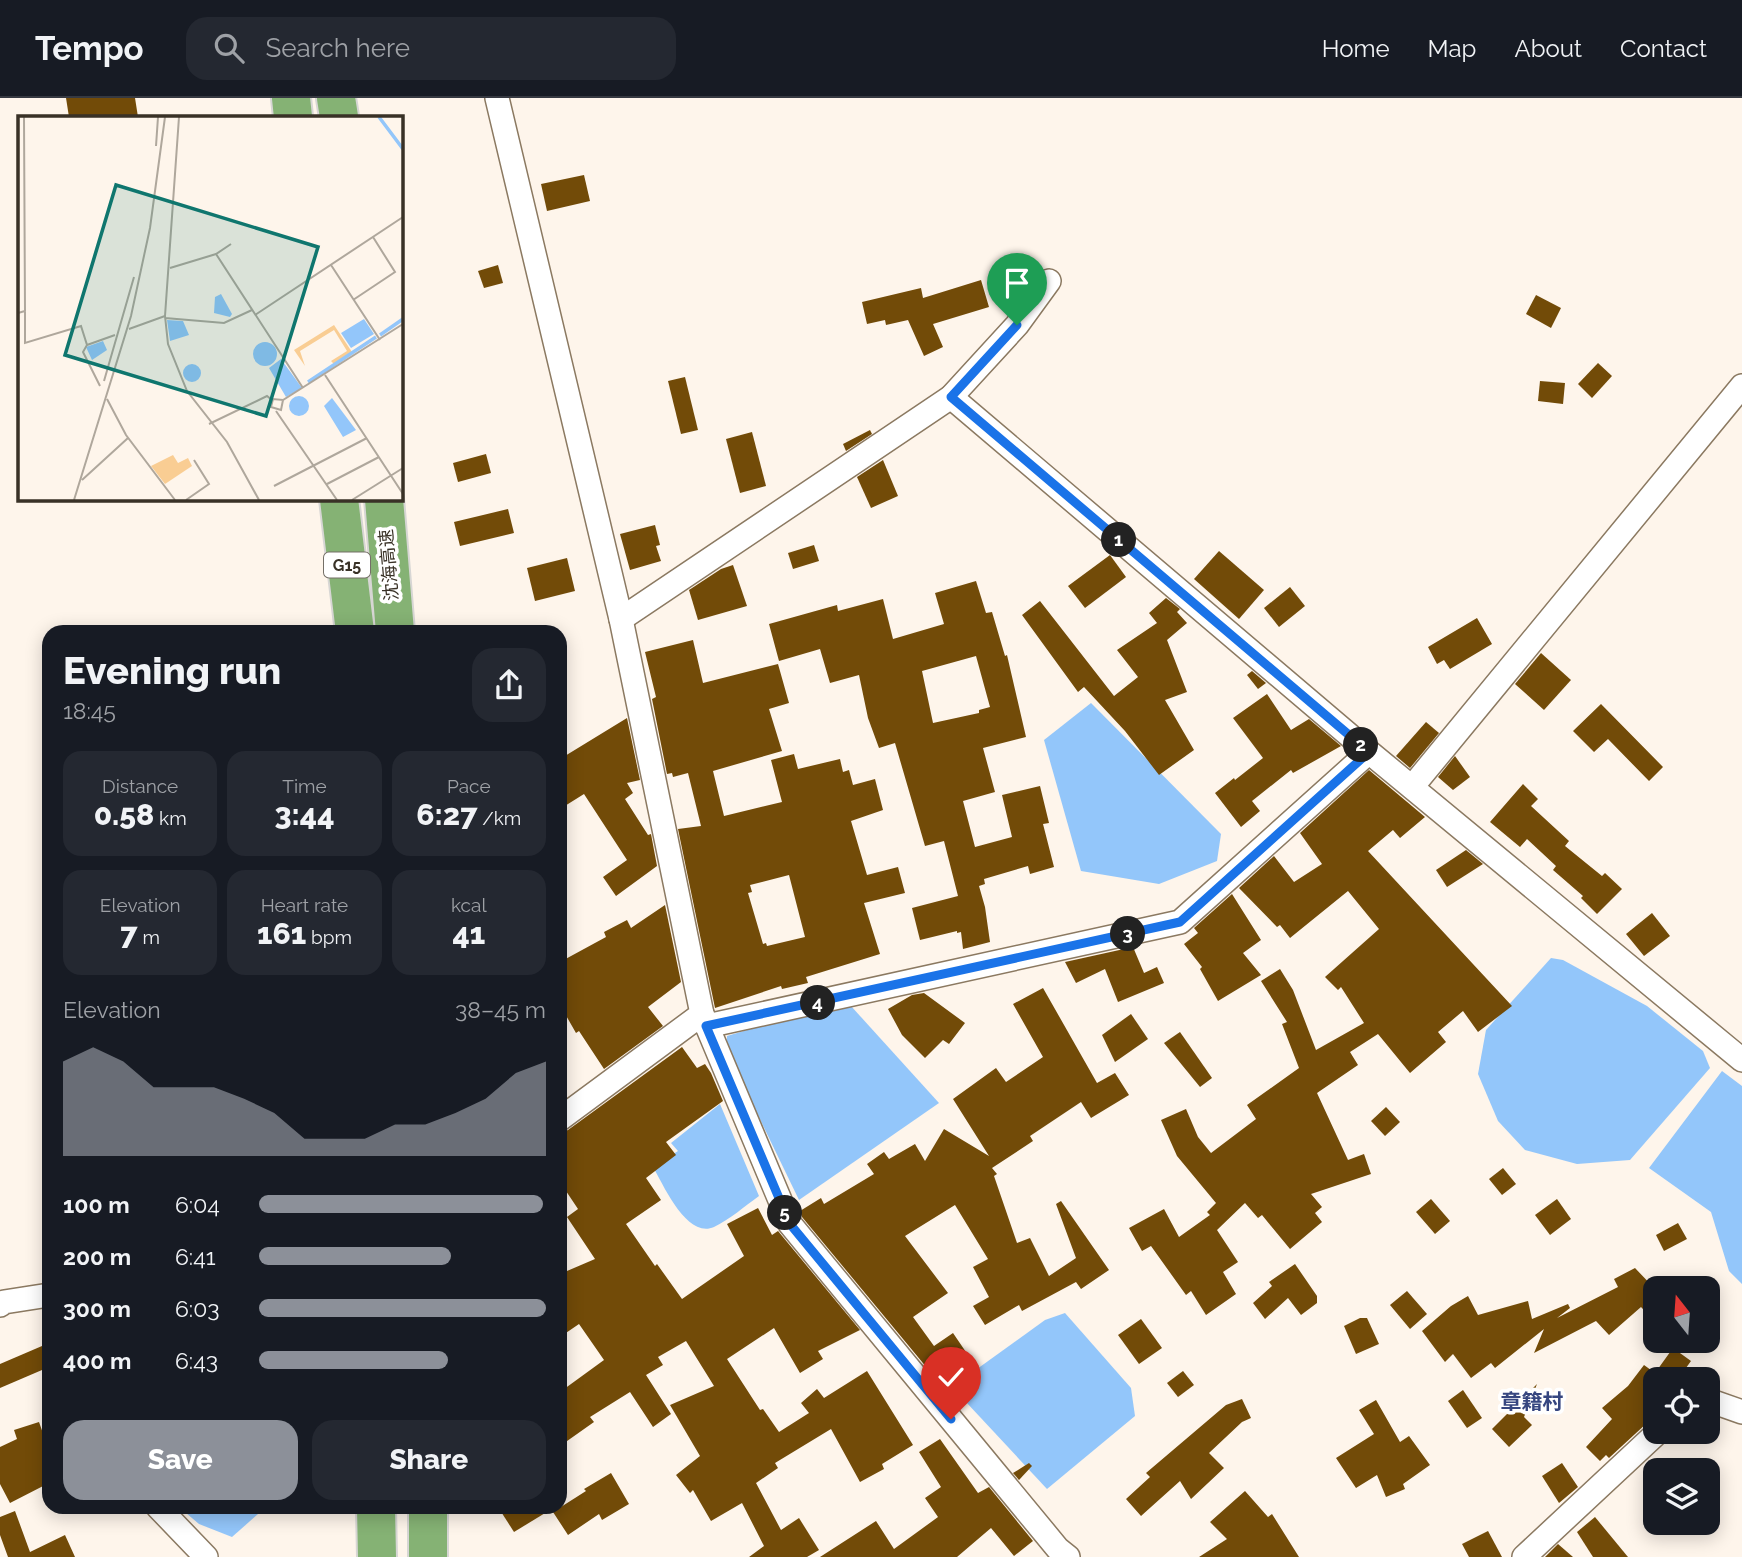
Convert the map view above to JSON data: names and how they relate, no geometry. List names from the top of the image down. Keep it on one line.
{"streets":{"highway":["G15","沈海高速"]},"districts":["章籍村"],"north":"top","page":{"header":"Tempo","search":"Search here","nav":["Home","Map","About","Contact"],"pins":["1","2","3","4","5"],"heading":["Evening run","18:45"],"stats":[["Distance","0.58 km"],["Time","3:44"],["Pace","6:27 /km"],["Elevation","7 m"],["Heart rate","161 bpm"],["kcal","41"]],"chart":["Elevation","38–45 m"],"list":[{"name":"100 m","note":"6:04"},{"name":"200 m","note":"6:41"},{"name":"300 m","note":"6:03"},{"name":"400 m","note":"6:43"}],"buttons":["Save","Share"]}}
